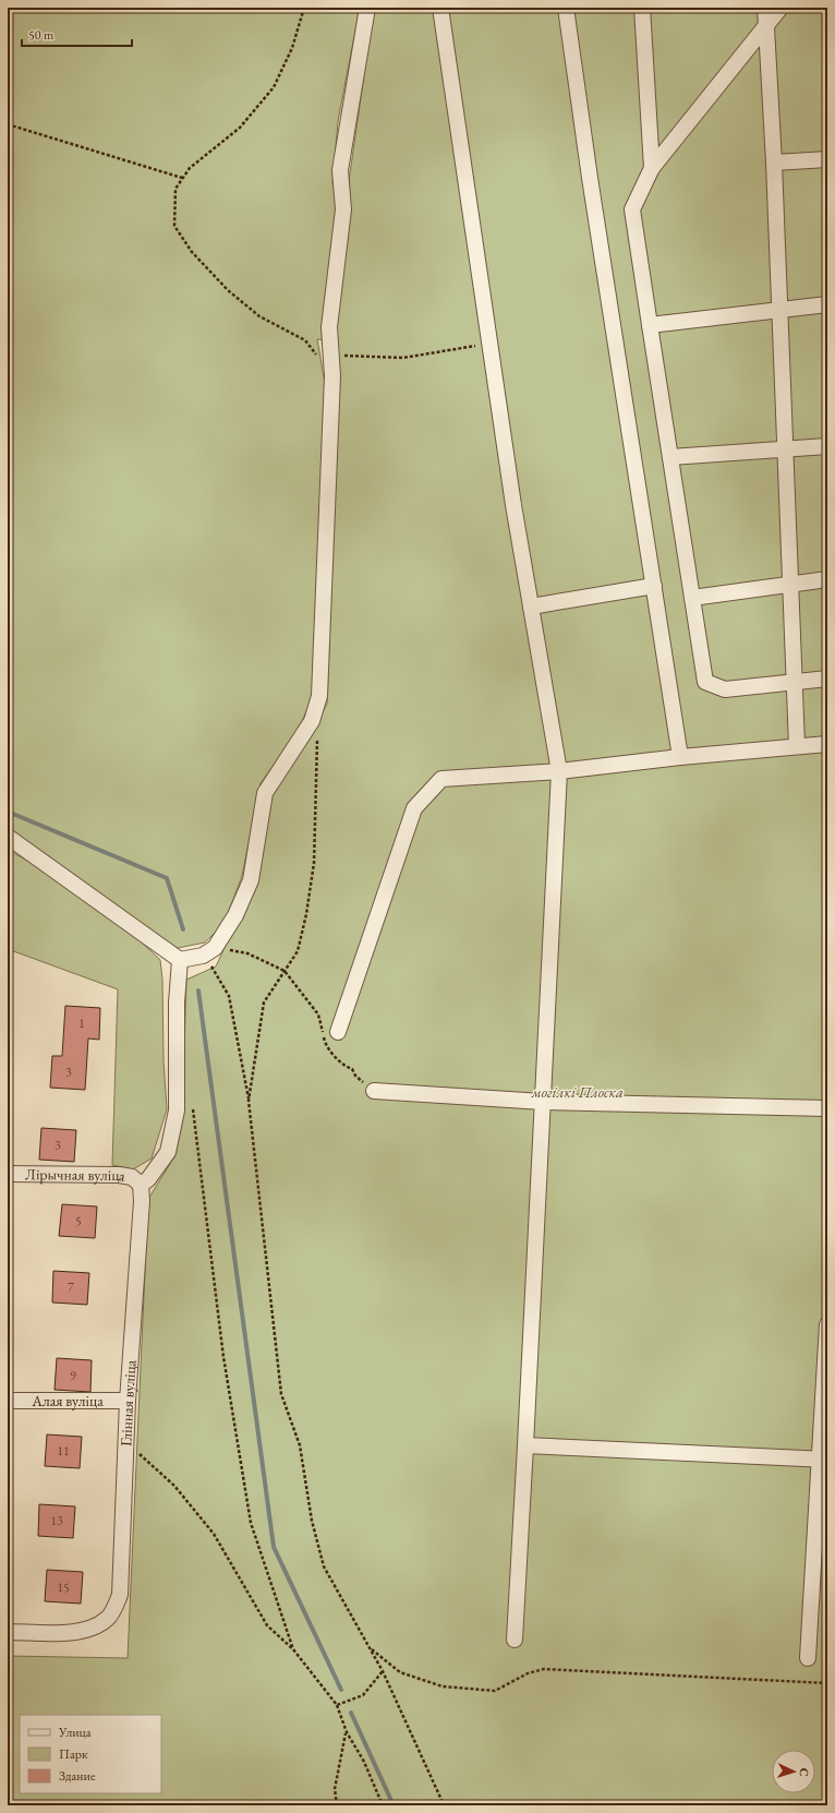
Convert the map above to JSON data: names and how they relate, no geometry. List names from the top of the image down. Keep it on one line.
{"streets":{"street":["Лірычная вуліца","Алая вуліца","Глінная вуліца"]},"crossings":[["Лірычная вуліца","Глінная вуліца"],["Алая вуліца","Глінная вуліца"]],"parks":["могілкі Плоска"],"house_numbers":["1","3","3","5","7","9","11","13","15"],"legend":["Улица","Парк","Здание"],"scale_bar":"50 m","north":"right"}
